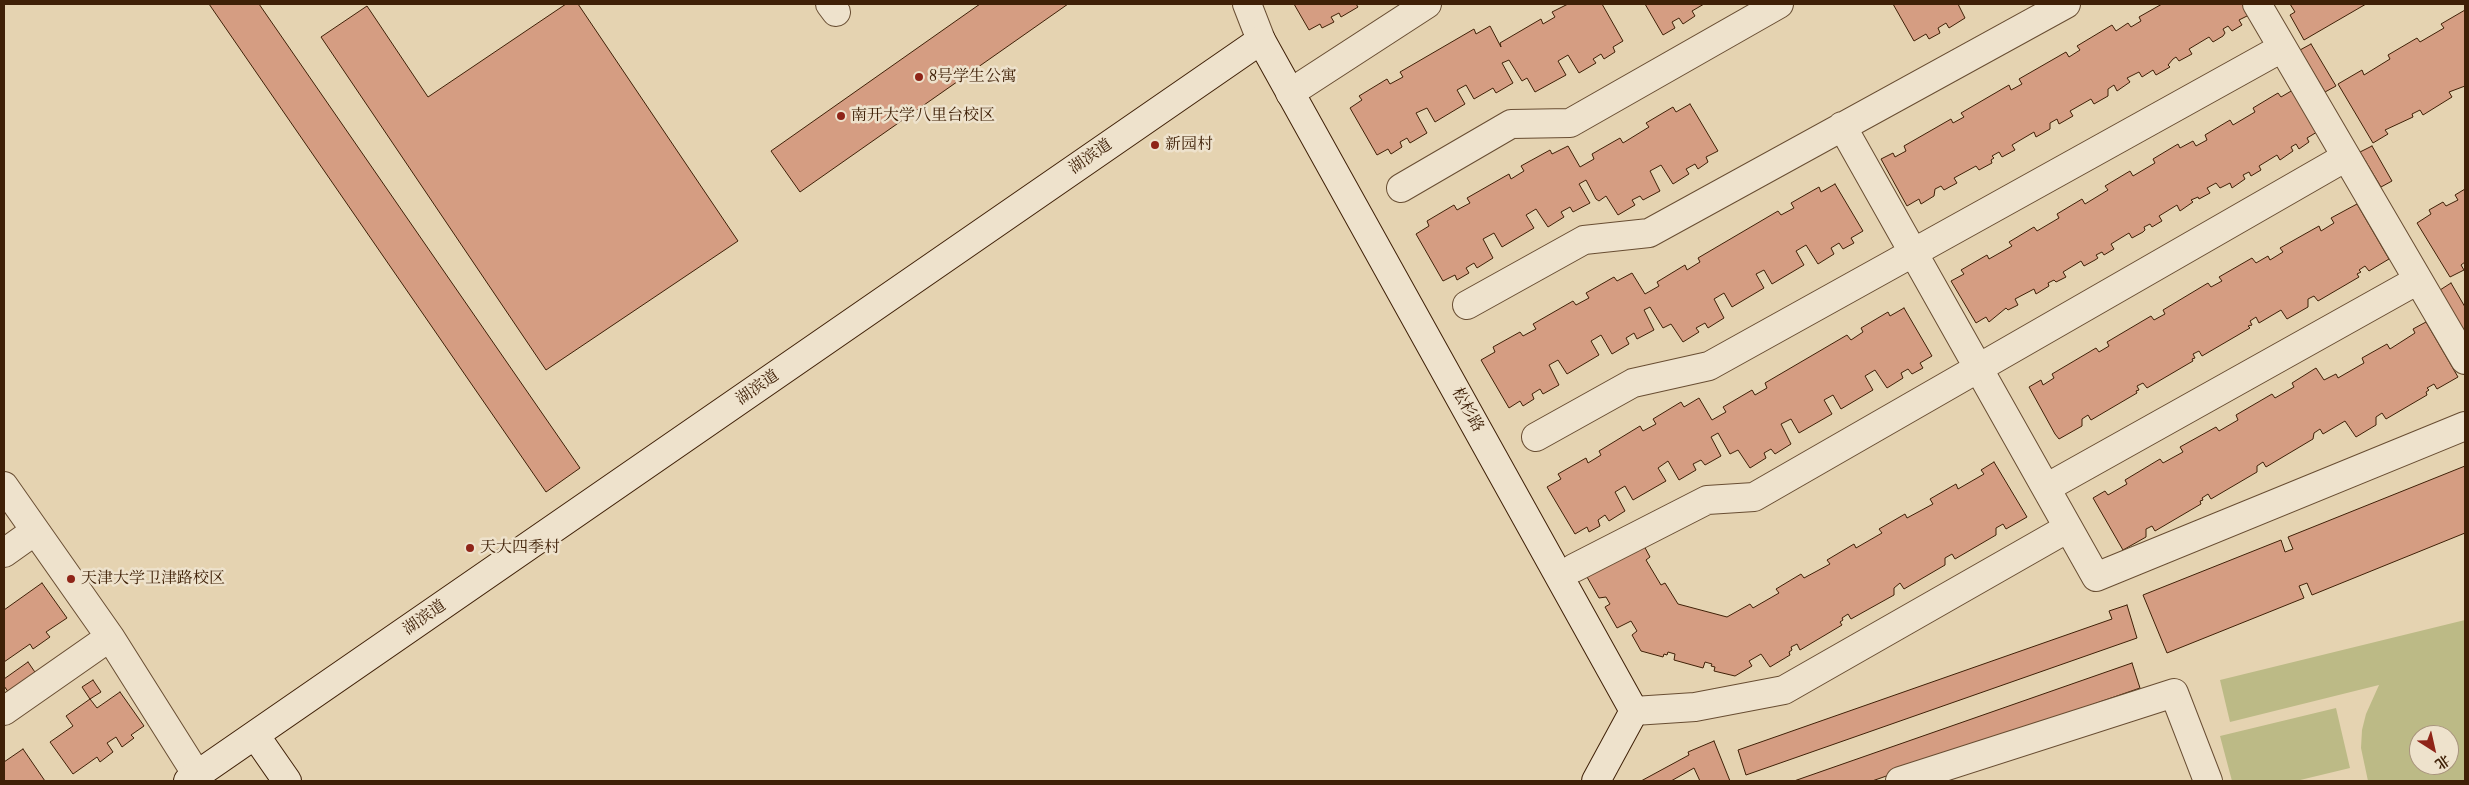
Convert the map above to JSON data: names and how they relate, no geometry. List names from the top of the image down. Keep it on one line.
{"streets":{"street":["湖滨道","松杉路"]},"crossings":[["湖滨道","松杉路"]],"places":["8号学生公寓","南开大学八里台校区","新园村","天大四季村","天津大学卫津路校区"],"north":"bottom right"}
